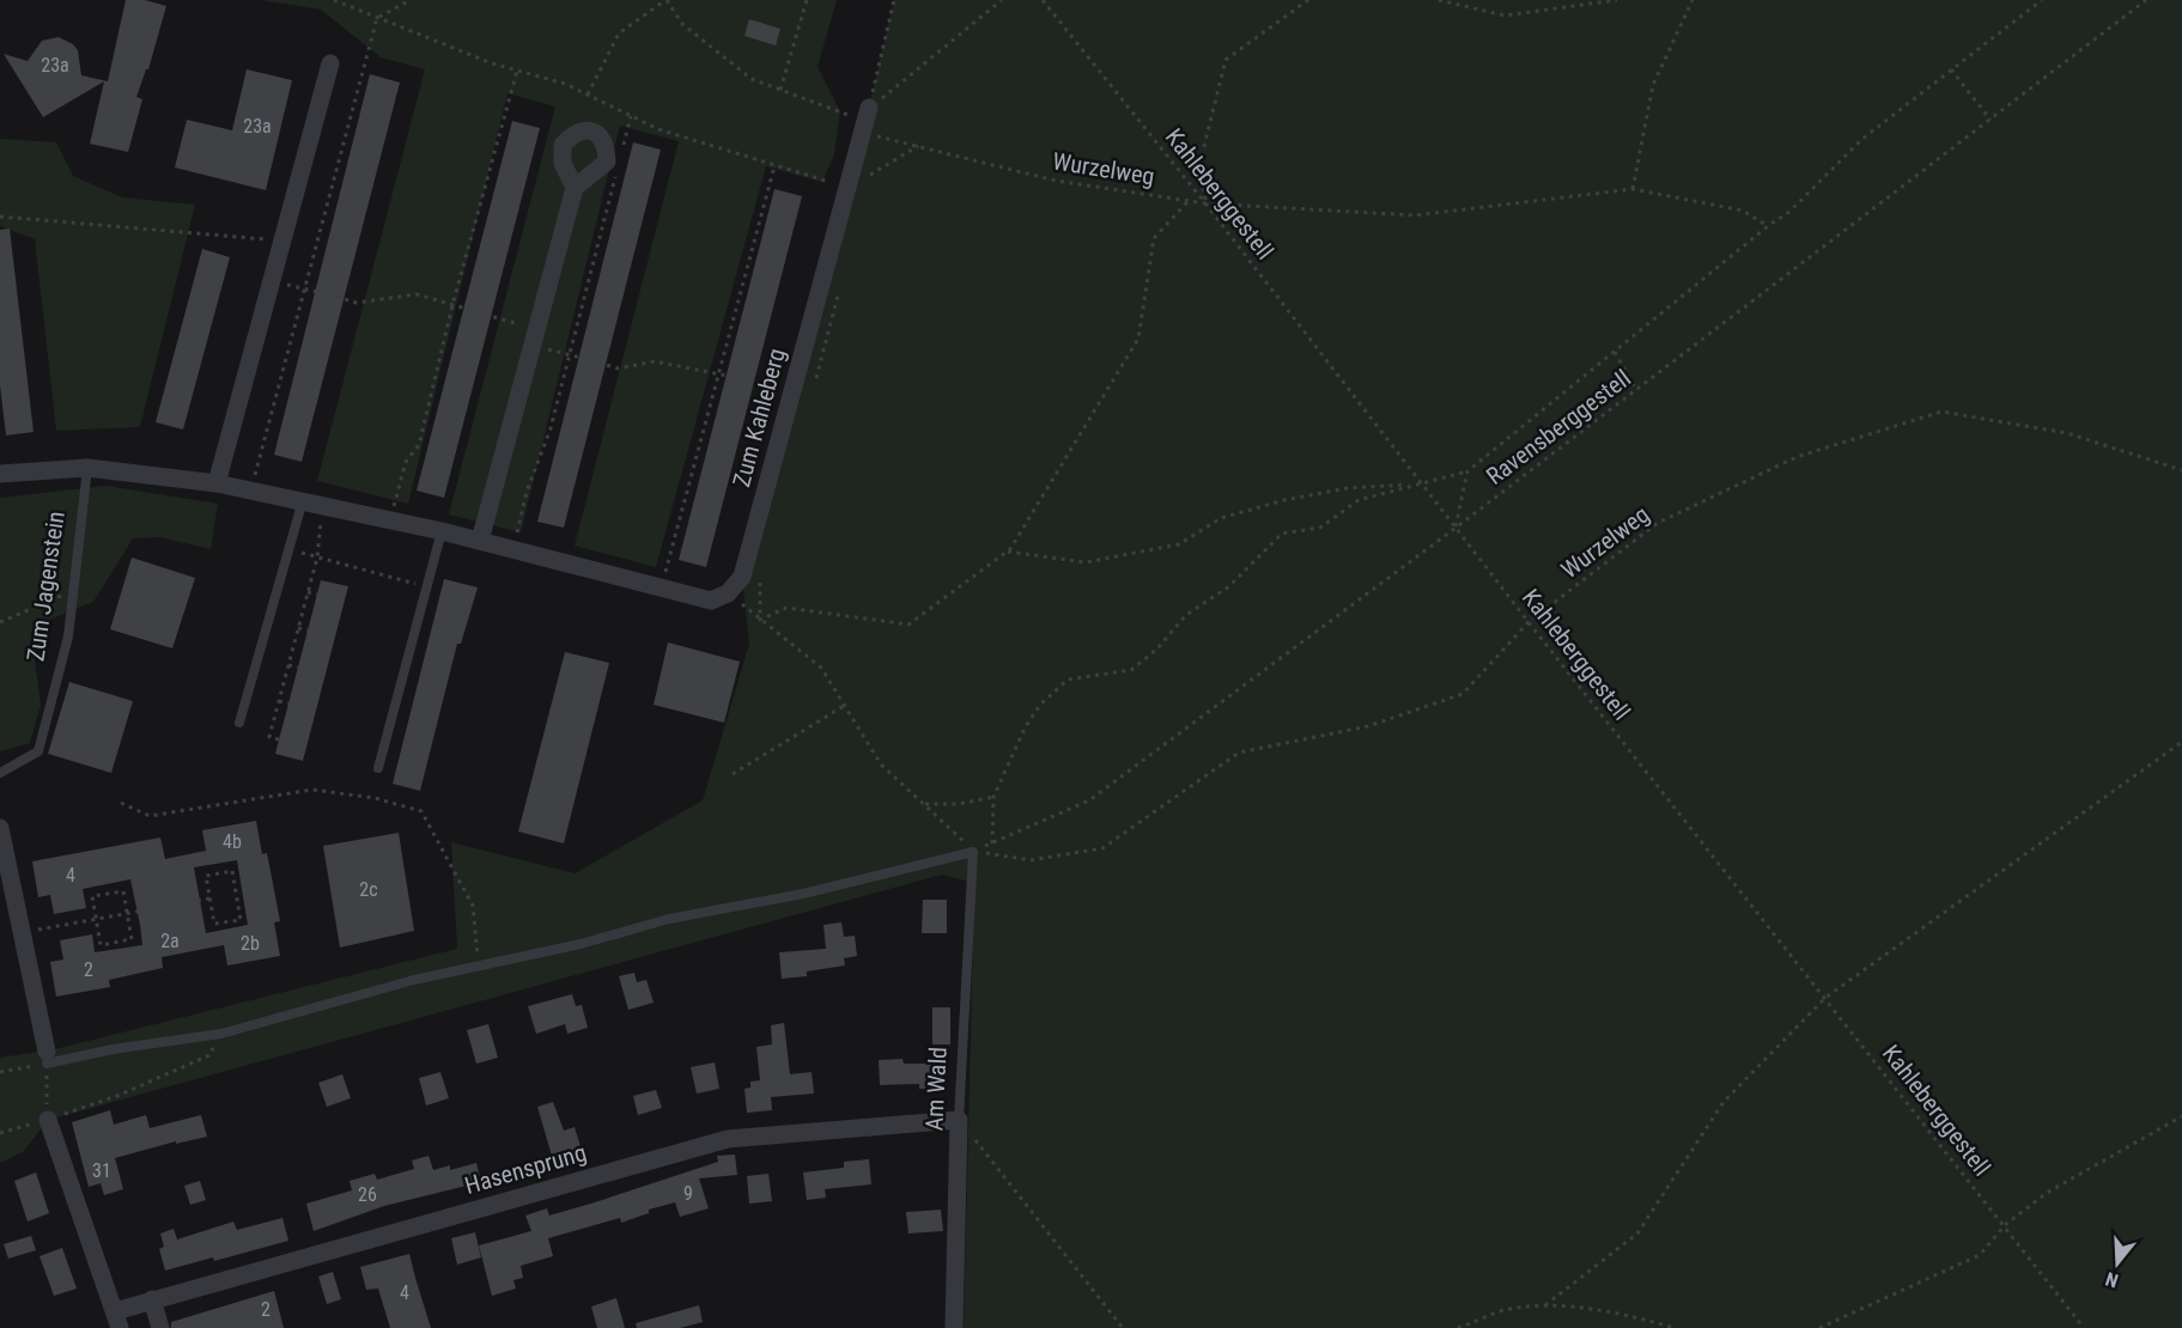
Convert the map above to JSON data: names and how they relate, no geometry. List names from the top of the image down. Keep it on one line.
{"streets":{"street":["Zum Kahleberg","Am Wald","Hasensprung"],"lane":["Zum Jagenstein"],"path":["Wurzelweg","Kahleberggestell","Ravensberggestell"]},"crossings":[["Wurzelweg","Kahleberggestell"],["Wurzelweg","Zum Kahleberg"],["Wurzelweg","Ravensberggestell"],["Wurzelweg","Am Wald"],["Kahleberggestell","Ravensberggestell"],["Ravensberggestell","Am Wald"],["Am Wald","Hasensprung"]],"house_numbers":["23a","23a","4b","4","2c","2a","2b","2","31","9","26","4","2"],"north":"bottom"}
